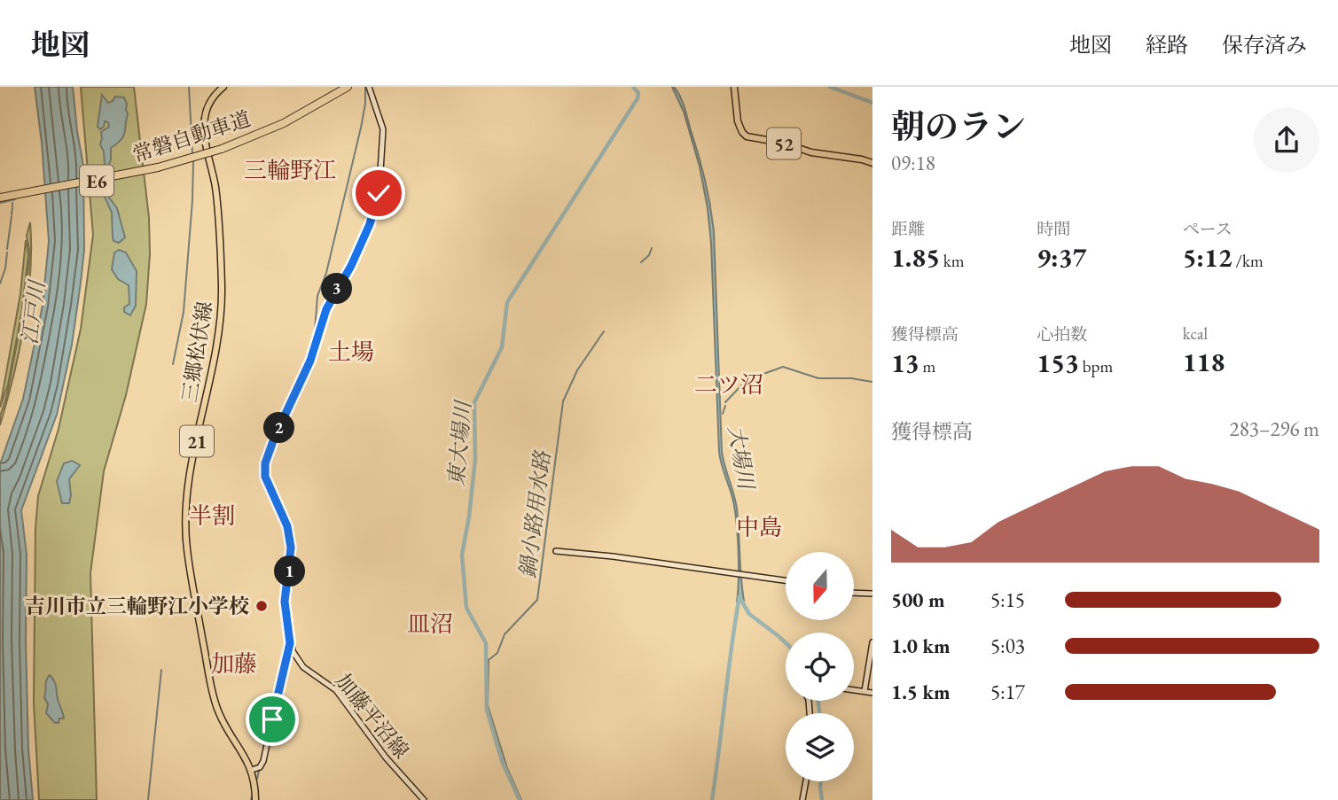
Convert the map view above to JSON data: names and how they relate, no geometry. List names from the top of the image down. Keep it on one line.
{"streets":{"highway":["常磐自動車道","E6"],"main road":["52","三郷松伏線","21"],"street":["加藤平沼線"]},"districts":["三輪野江","土場","二ツ沼","半割","中島","皿沼","加藤"],"water":["江戸川","東大場川","大場川","鍋小路用水路"],"places":["吉川市立三輪野江小学校"],"north":"bottom","page":{"header":"地図","nav":["地図","経路","保存済み"],"heading":["朝のラン","09:18"],"stats":[["距離","1.85 km"],["時間","9:37"],["ペース","5:12 /km"],["獲得標高","13 m"],["心拍数","153 bpm"],["kcal","118"]],"pins":["3","2","1"],"chart":["獲得標高","283–296 m"],"list":[{"name":"500 m","note":"5:15"},{"name":"1.0 km","note":"5:03"},{"name":"1.5 km","note":"5:17"}]}}
